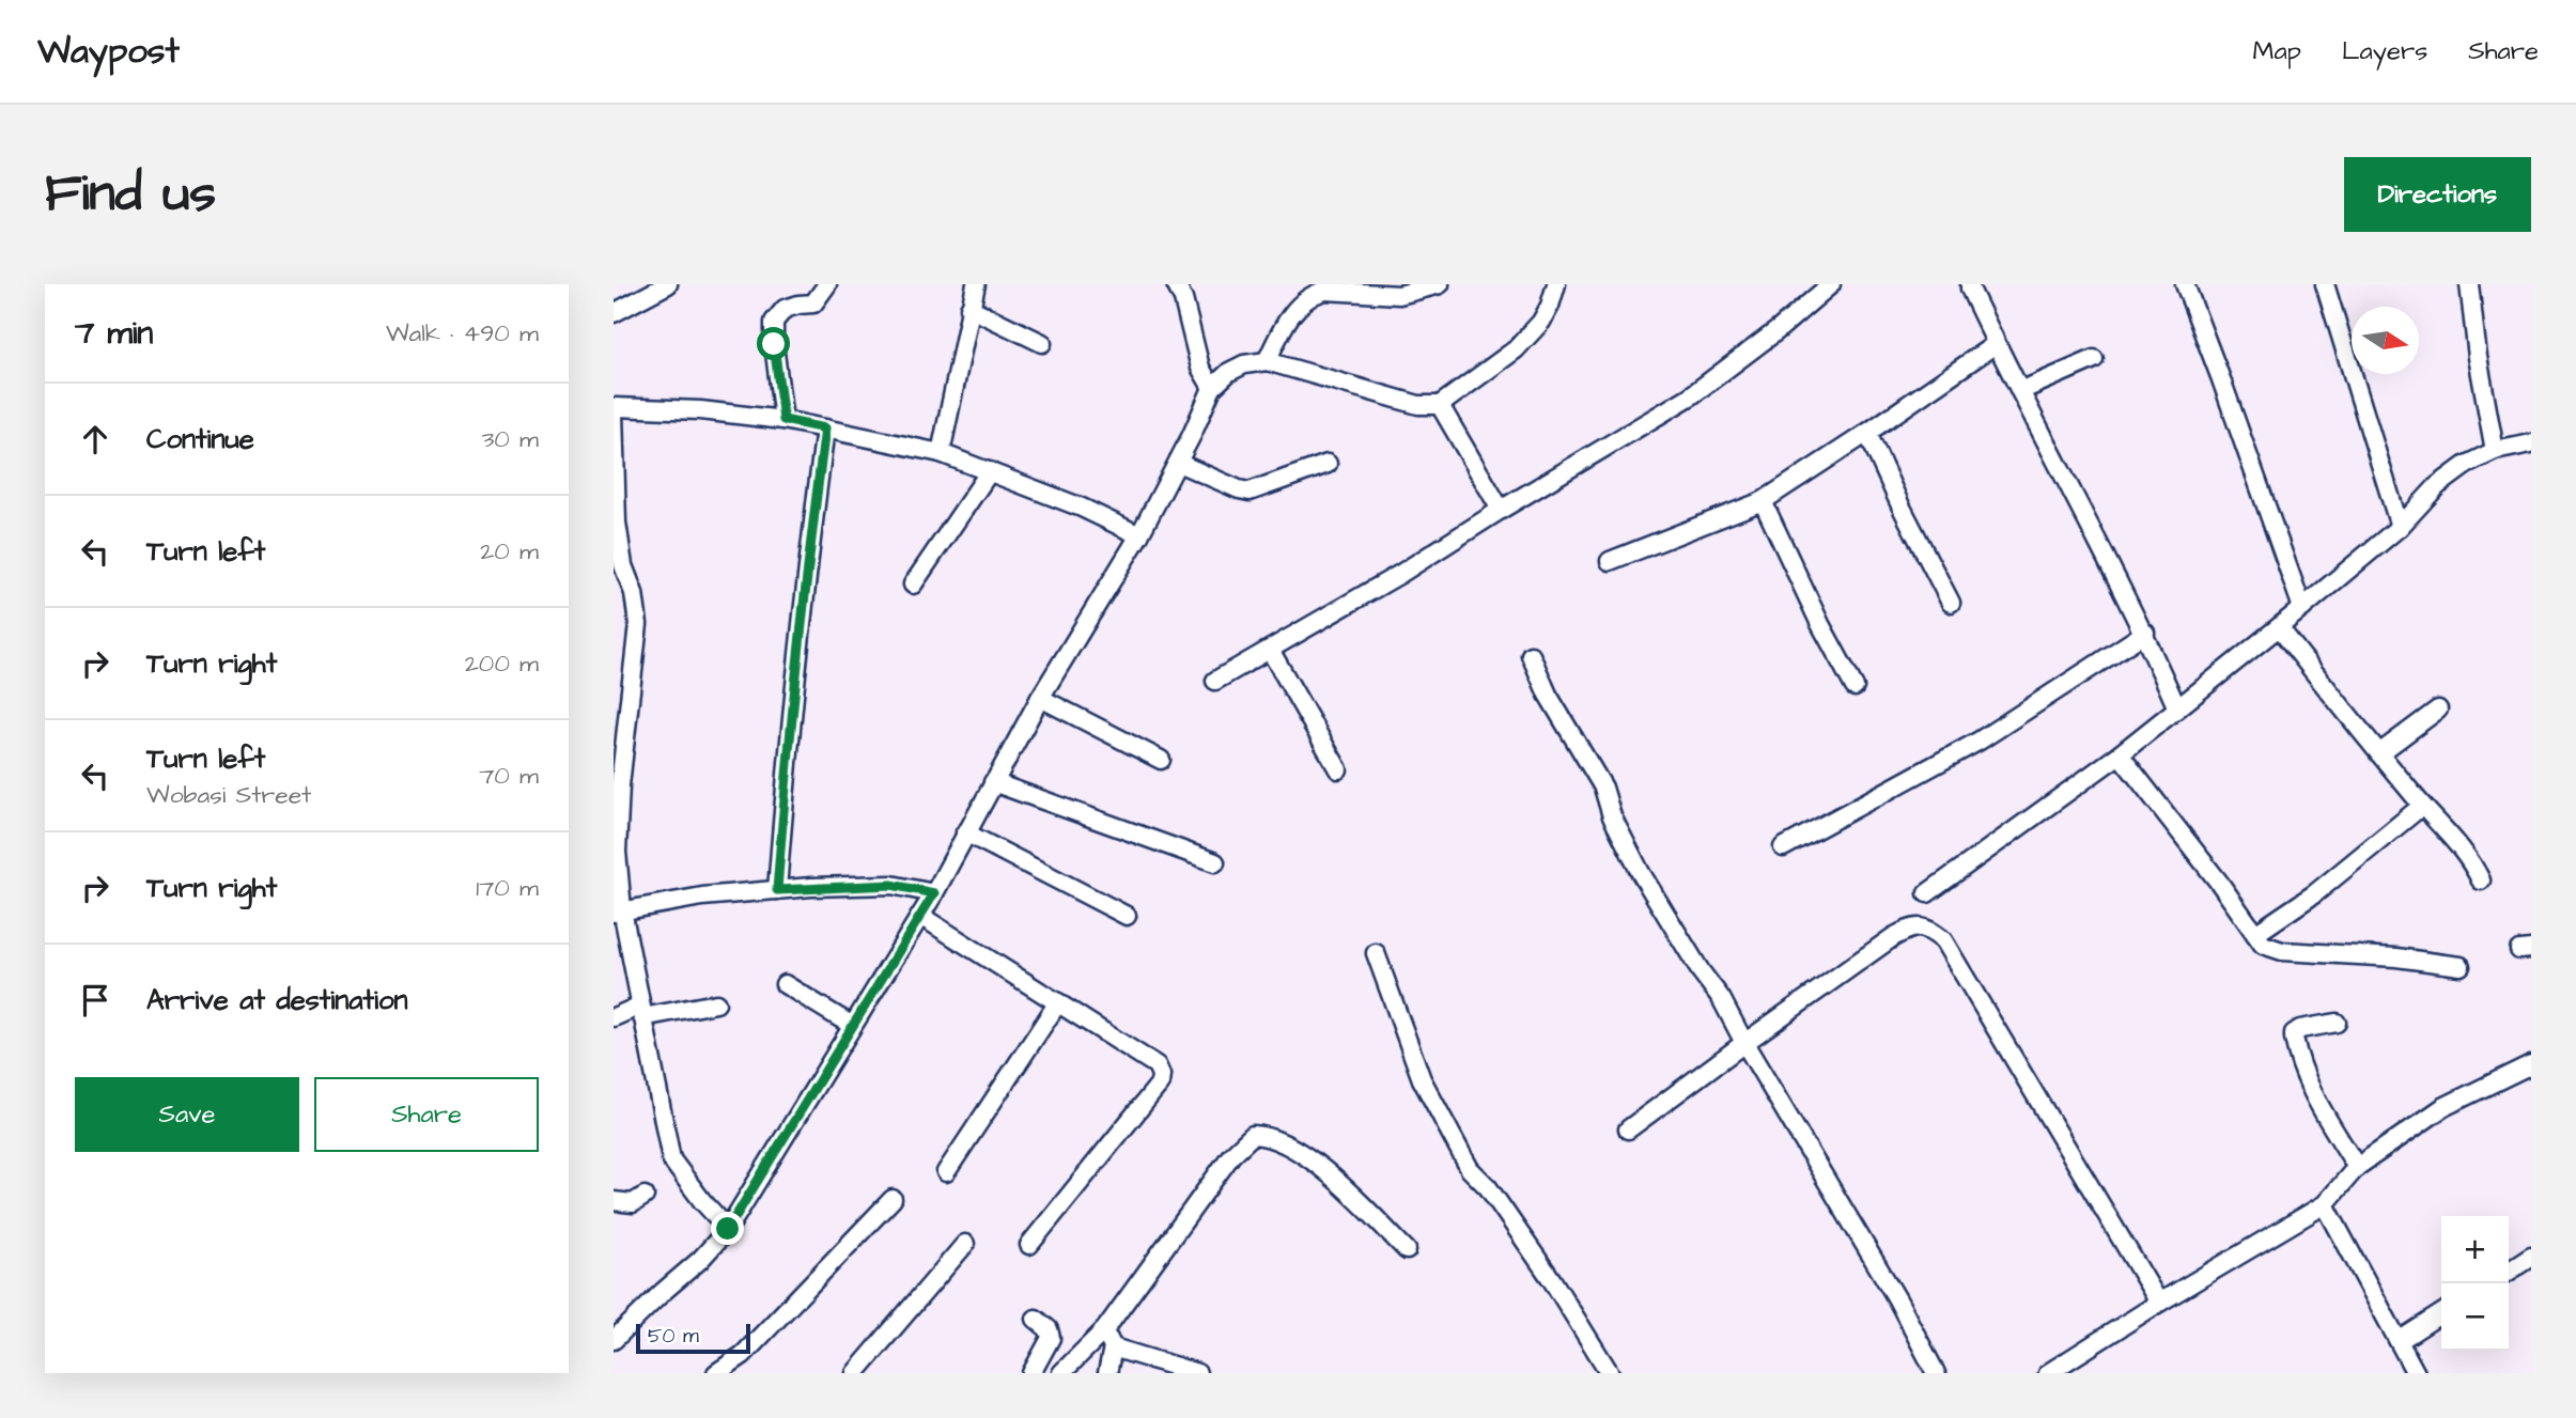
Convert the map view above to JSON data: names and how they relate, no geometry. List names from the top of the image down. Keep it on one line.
{"scale_bar":"50 m","north":"right","page":{"header":"Waypost","nav":["Map","Layers","Share"],"buttons":["Directions",["Save","Share"]],"title":"Find us","heading":["7 min","Walk · 490 m"],"list":[["Continue","30 m"],["Turn left","20 m"],["Turn right","200 m"],["Turn left","Wobasi Street","70 m"],["Turn right","170 m"],"Arrive at destination"],"map_buttons":["+","−"],"scale":"50 m"}}
